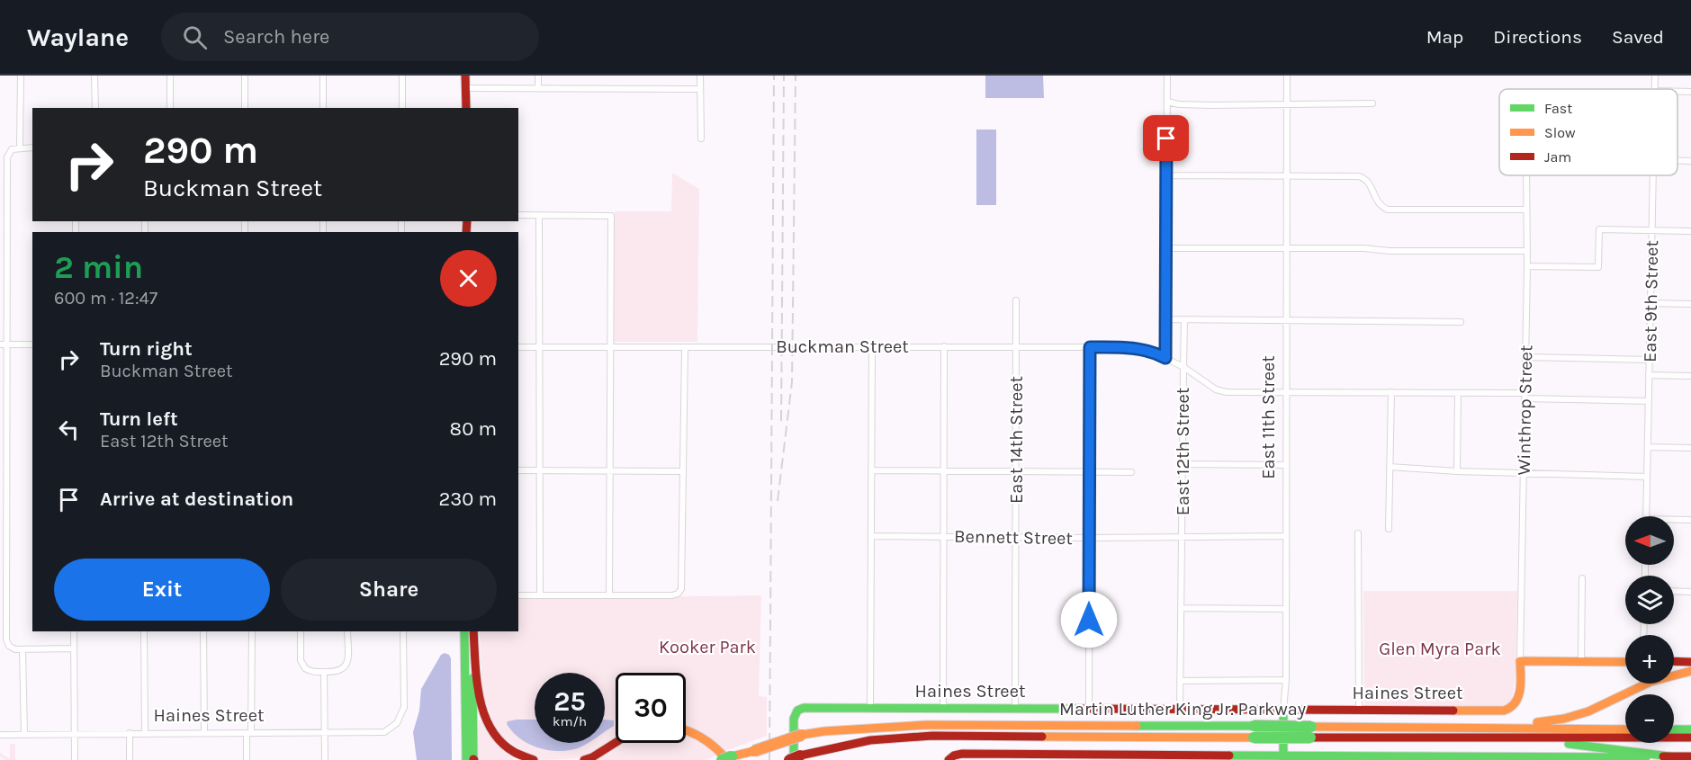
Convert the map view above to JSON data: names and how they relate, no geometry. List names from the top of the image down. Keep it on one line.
{"streets":{"main road":["East 11th Street","Haines Street","Martin Luther King Jr. Parkway"],"street":["East 9th Street","Buckman Street","Winthrop Street","East 14th Street","East 12th Street","Bennett Street"]},"crossings":[["Buckman Street","East 14th Street"],["Buckman Street","East 12th Street"],["Winthrop Street","Haines Street"],["East 11th Street","Bennett Street"],["East 11th Street","Haines Street"],["East 14th Street","Bennett Street"],["East 14th Street","Haines Street"],["East 12th Street","Bennett Street"],["East 12th Street","Haines Street"],["Haines Street","Martin Luther King Jr. Parkway"]],"parks":["Kooker Park","Glen Myra Park"],"legend":["Fast","Slow","Jam"],"north":"left","page":{"header":"Waylane","search":"Search here","nav":["Map","Directions","Saved"],"turn":["290 m","Buckman Street"],"heading":["2 min","600 m · 12:47"],"list":[{"name":"Turn right","note":"Buckman Street","value":"290 m"},{"name":"Turn left","note":"East 12th Street","value":"80 m"},{"name":"Arrive at destination","value":"230 m"}],"map_buttons":["+","−"],"buttons":["Exit","Share"],"speed":"25 km/h","limit":"30"}}
